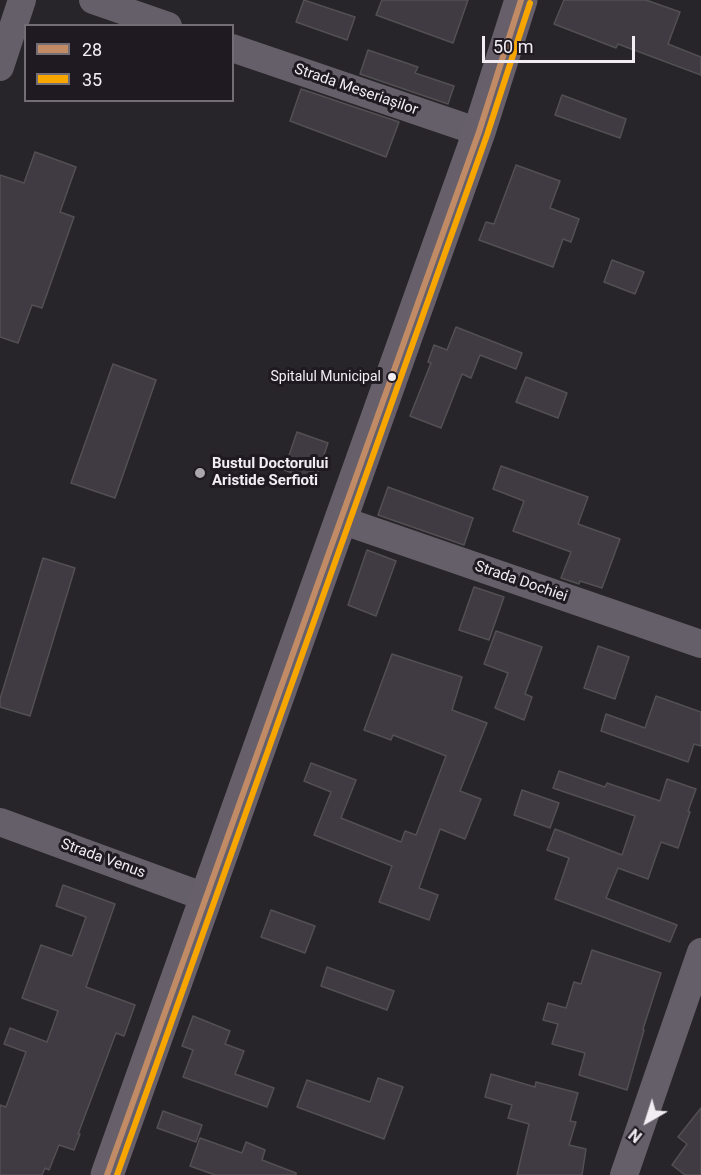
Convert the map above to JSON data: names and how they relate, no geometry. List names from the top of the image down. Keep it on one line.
{"streets":{"street":["Strada Meseriașilor","Strada Dochiei","Strada Venus"]},"places":["Spitalul Municipal","Bustul Doctorului Aristide Serfioti"],"lines":["transit line 28","transit line 35"],"legend":["28","35"],"scale_bar":"50 m","north":"bottom left"}
